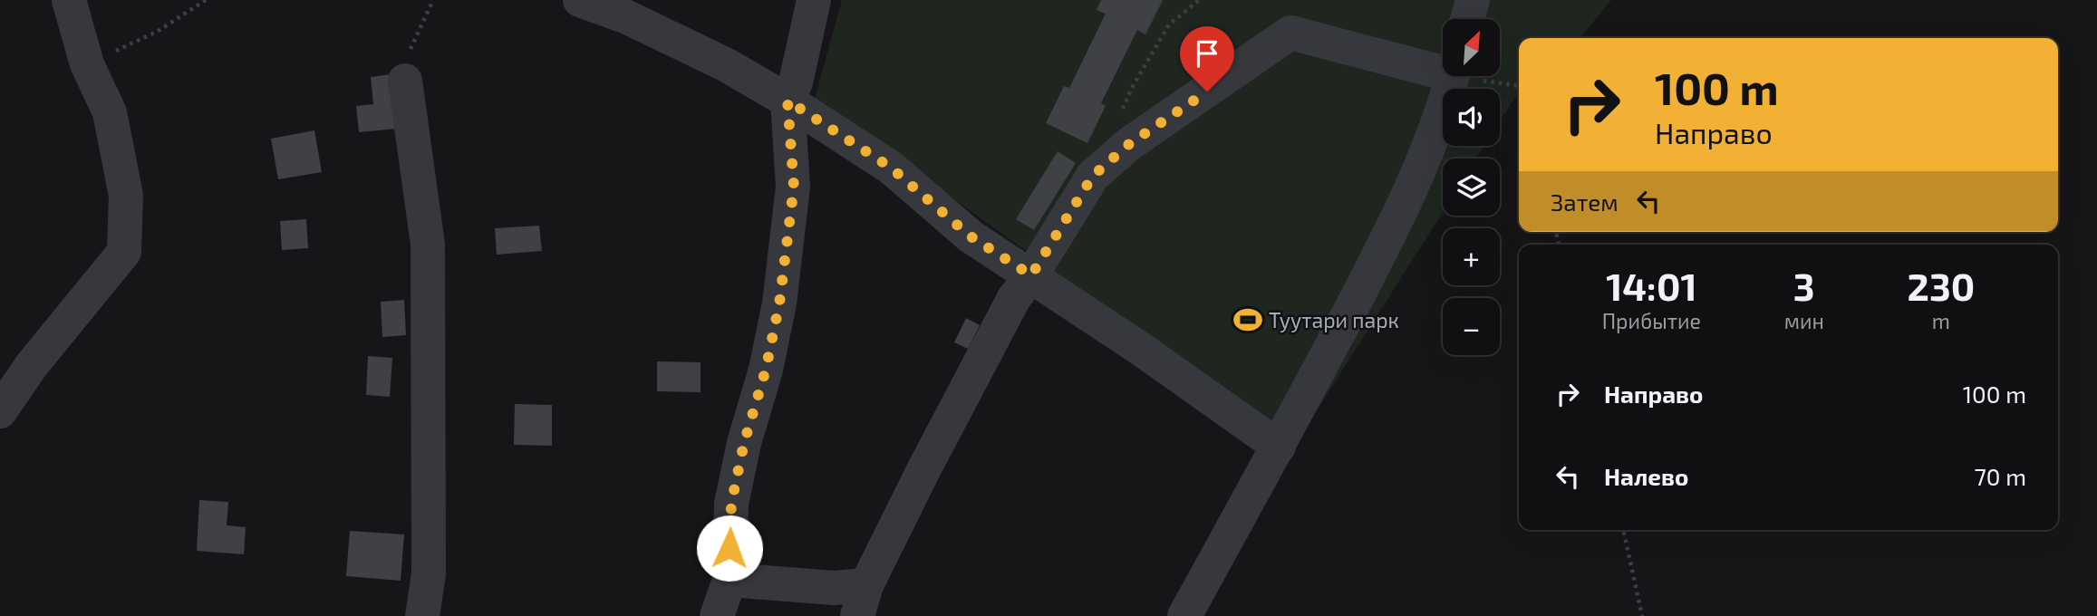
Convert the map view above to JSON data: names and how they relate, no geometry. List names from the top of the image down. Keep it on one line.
{"places":{"sports":["Туутари парк"]},"north":"top right","page":{"map_buttons":["+","−"],"turn":["100 m","Направо"],"then":"Затем","eta":["14:01","Прибытие","3","мин","230","m"],"list":[{"name":"Направо","value":"100 m"},{"name":"Налево","value":"70 m"}]}}
